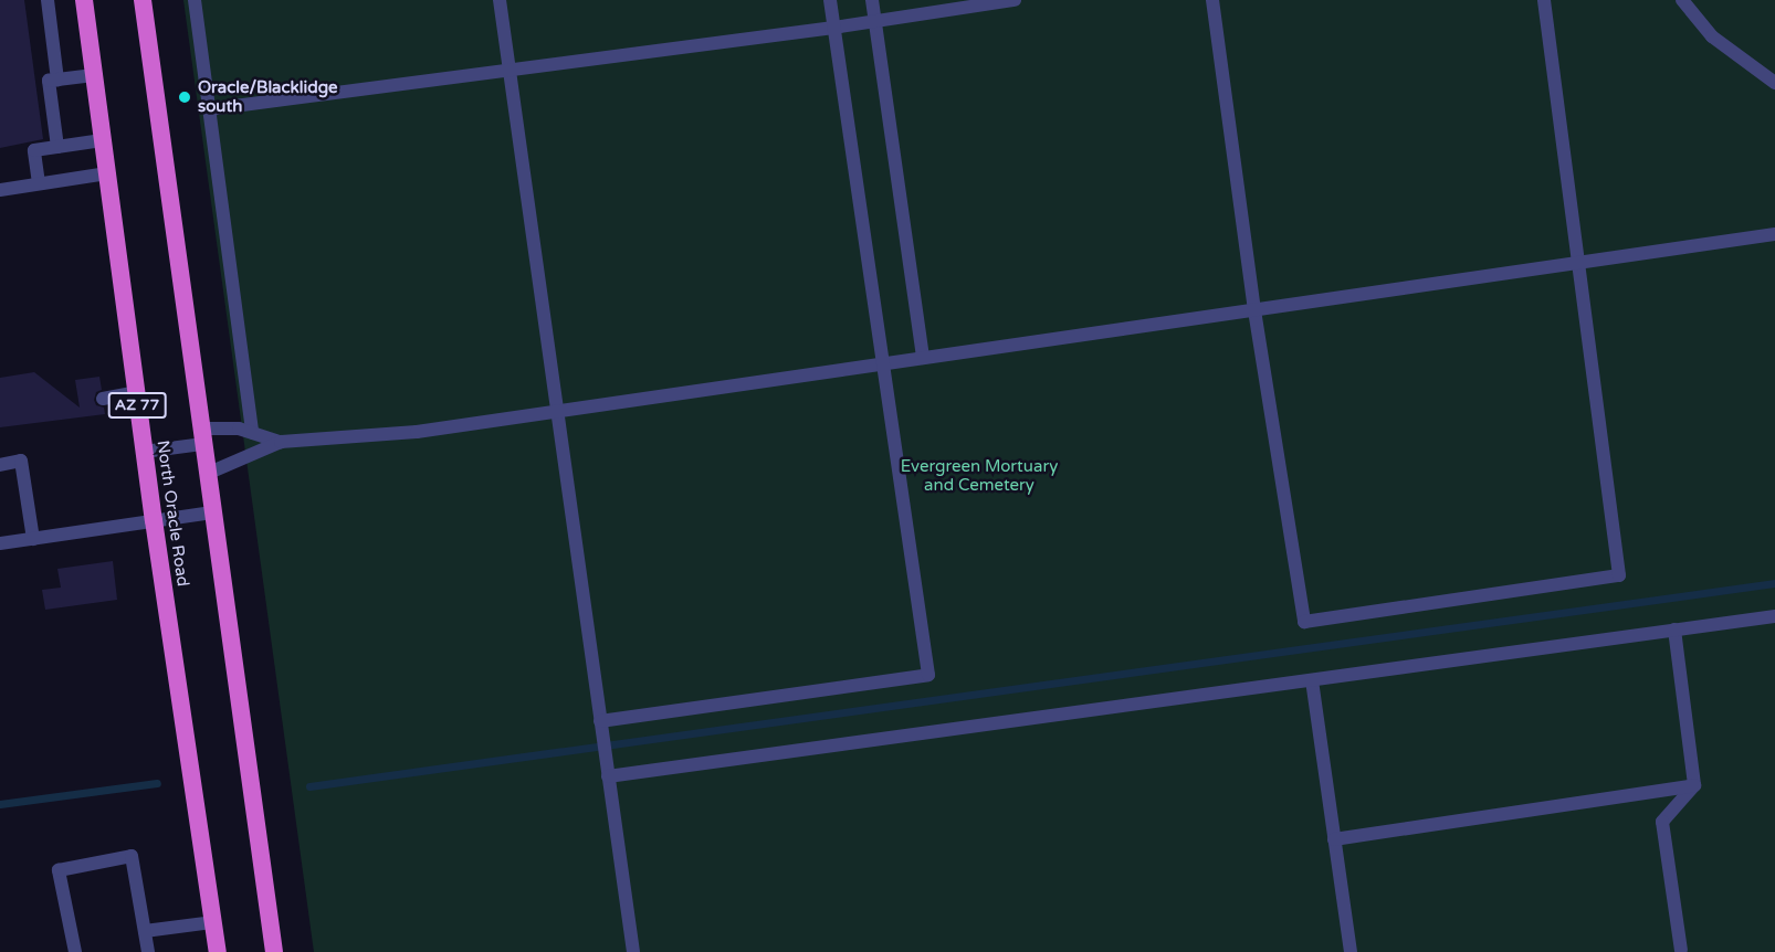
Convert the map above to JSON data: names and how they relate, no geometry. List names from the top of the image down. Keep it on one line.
{"streets":{"highway":["AZ 77","North Oracle Road"]},"parks":["Evergreen Mortuary and Cemetery"],"places":["Oracle/Blacklidge south"]}
